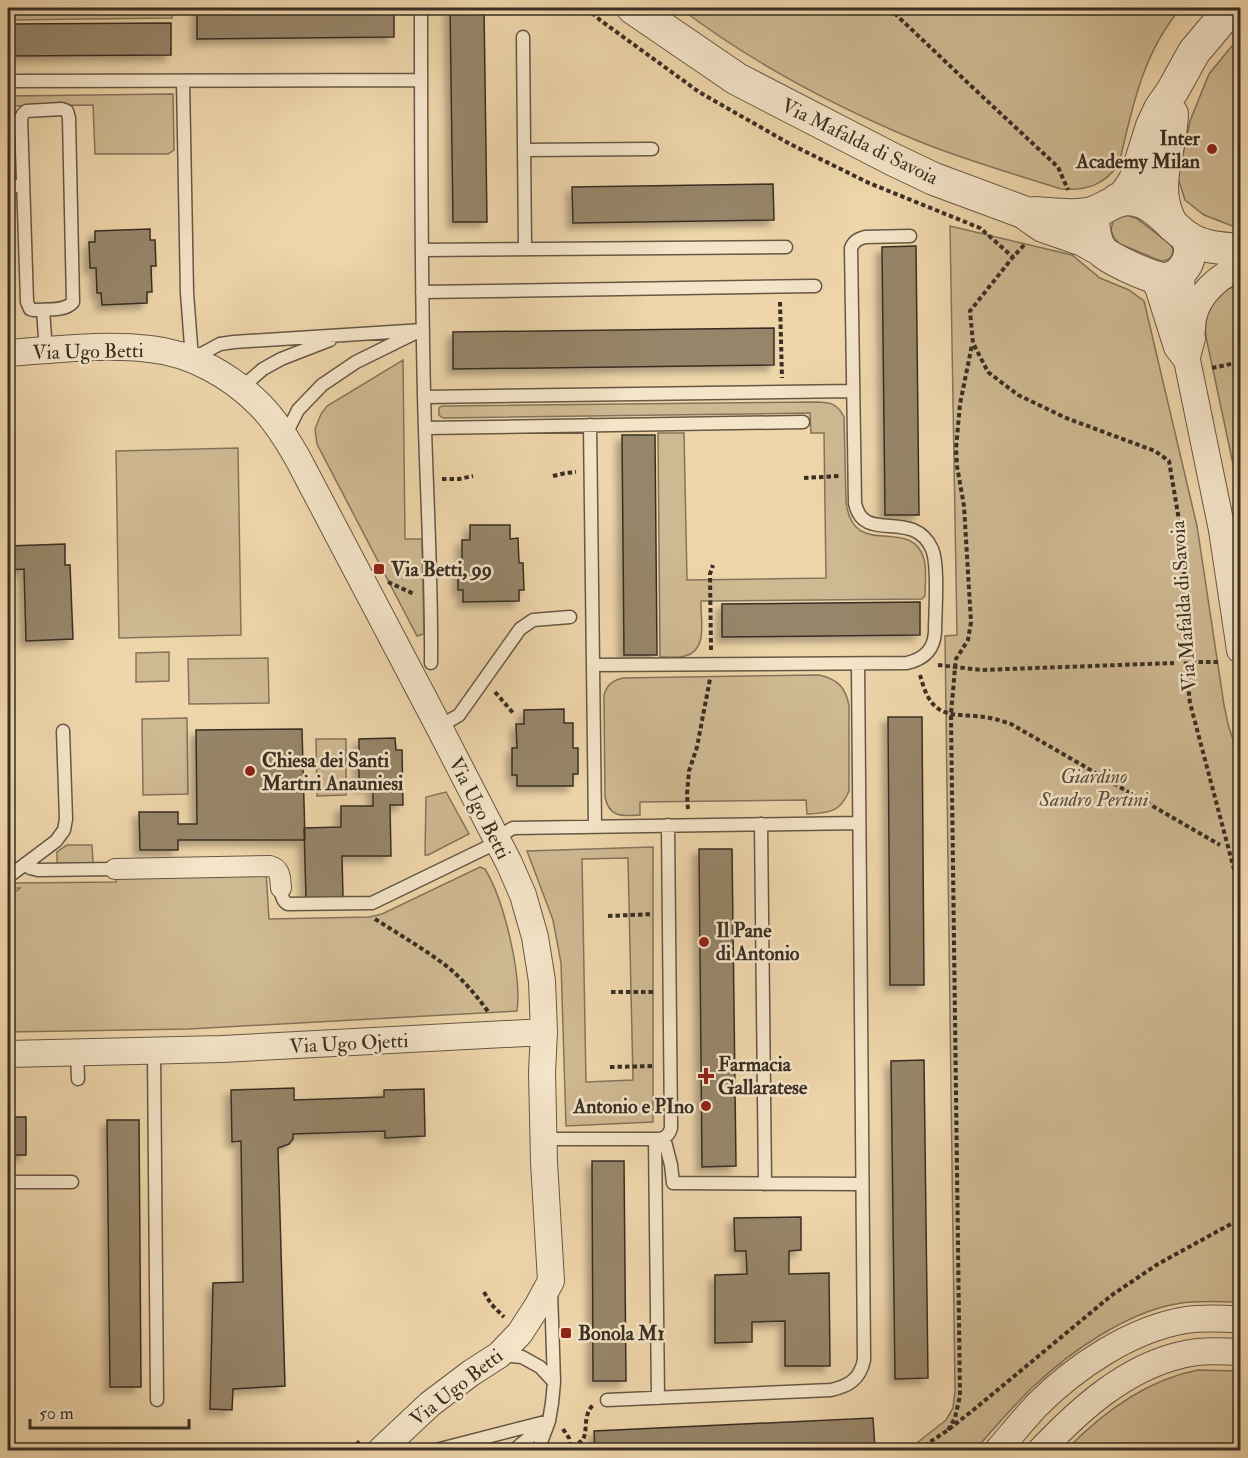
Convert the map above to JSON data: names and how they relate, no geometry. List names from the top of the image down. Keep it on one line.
{"streets":{"street":["Via Mafalda di Savoia","Via Ugo Betti","Via Ugo Ojetti"]},"crossings":[["Via Ugo Betti","Via Ugo Ojetti"]],"parks":["Giardino Sandro Pertini"],"places":{"other":["Inter Academy Milan","Chiesa dei Santi Martiri Anauniesi","Il Pane di Antonio","Antonio e PIno"],"transit":["Via Betti, 99","Bonola M1"],"health":["Farmacia Gallaratese"]},"scale_bar":"50 m"}
